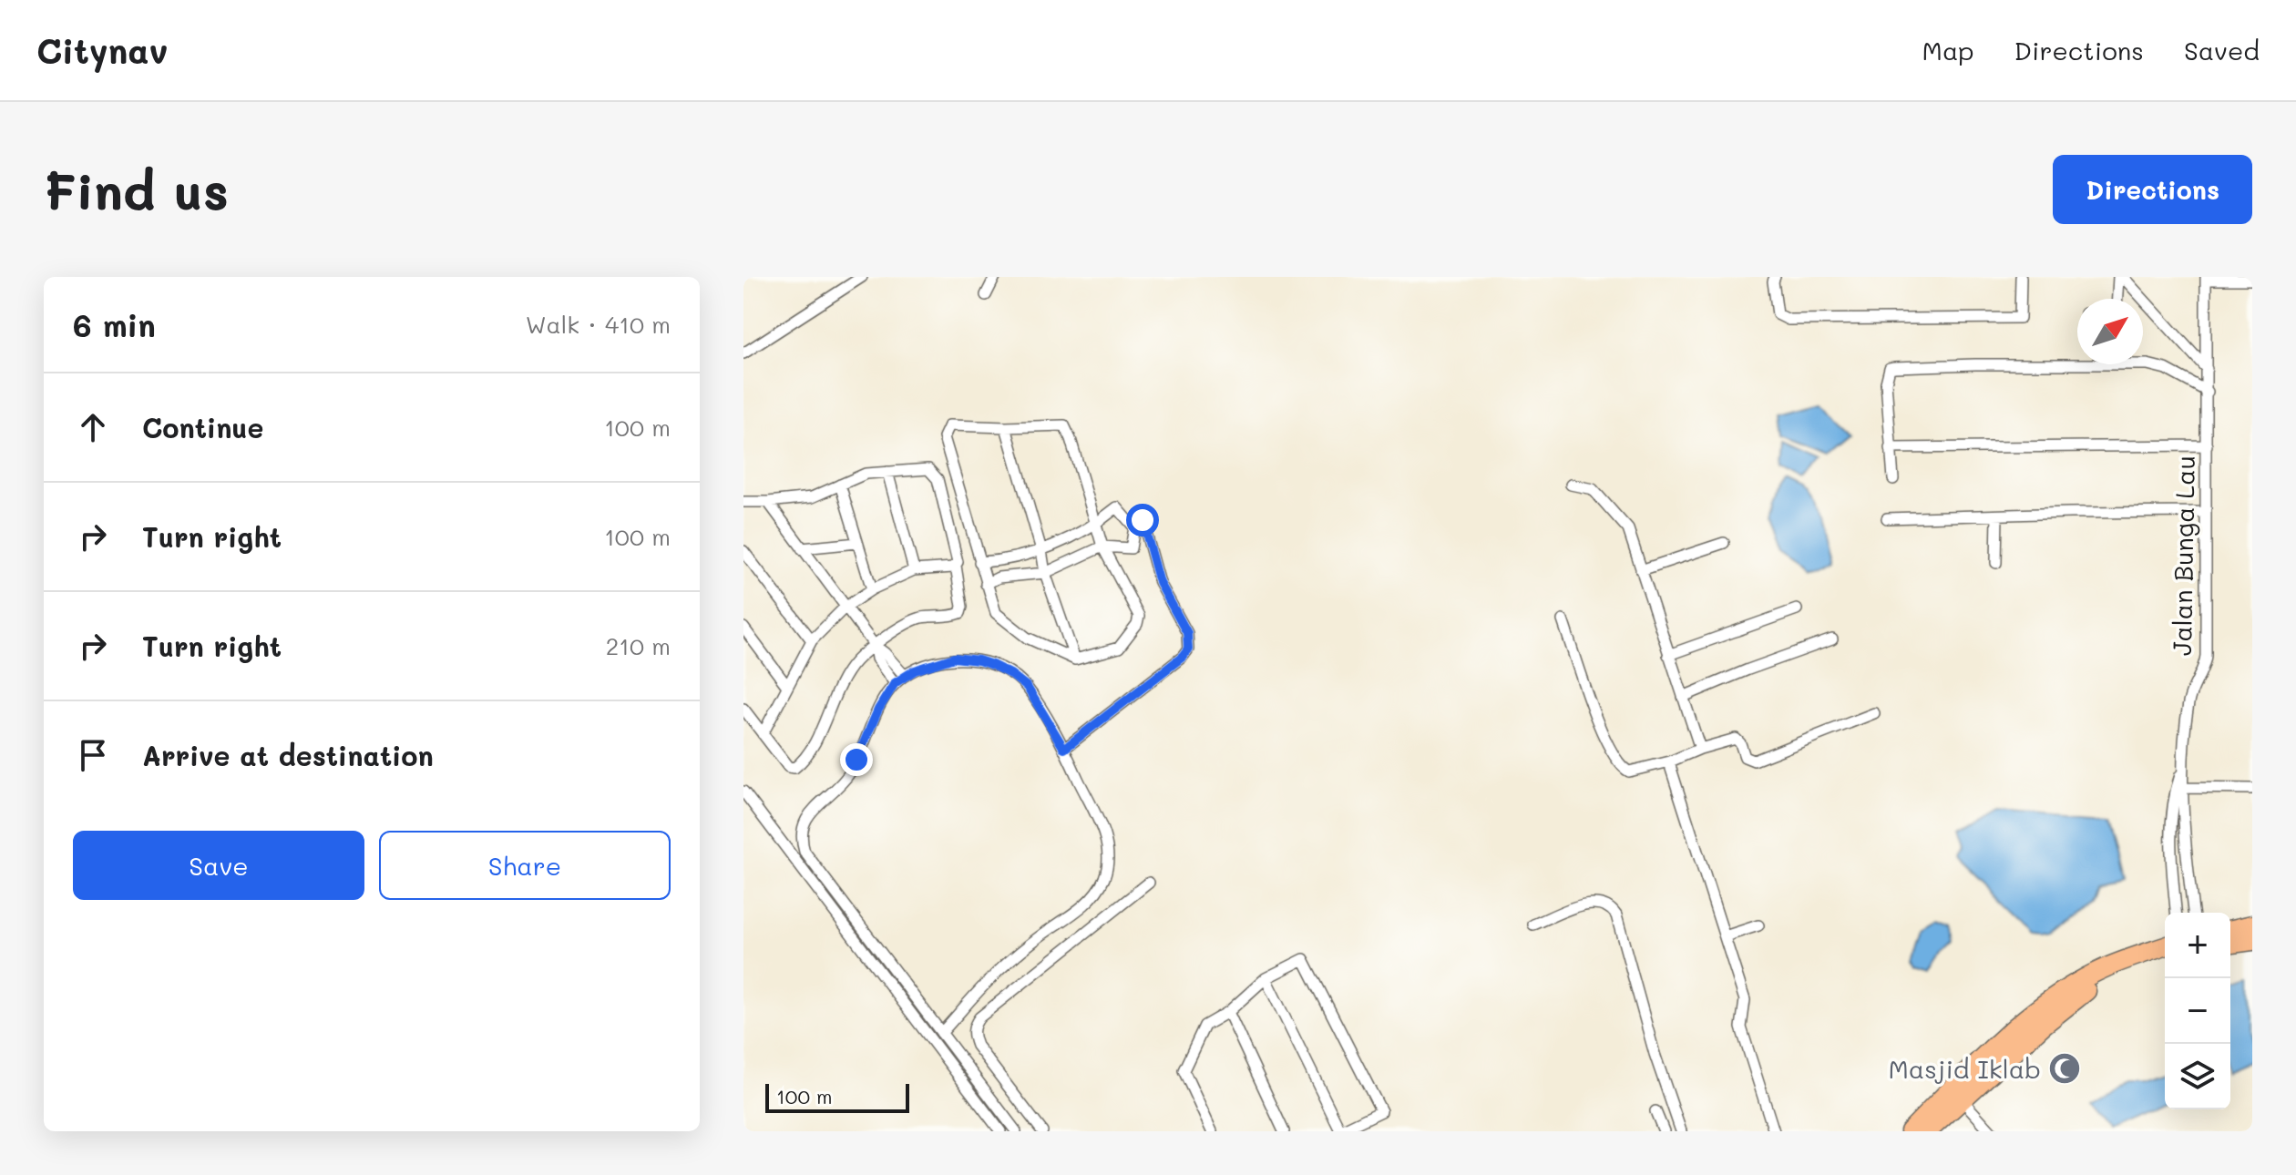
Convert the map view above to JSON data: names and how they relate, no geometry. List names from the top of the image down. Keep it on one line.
{"streets":{"street":["Jalan Bunga Lau"]},"places":{"mosque":["Masjid Iklab"]},"scale_bar":"100 m","north":"top right","page":{"header":"Citynav","nav":["Map","Directions","Saved"],"buttons":["Directions",["Save","Share"]],"title":"Find us","heading":["6 min","Walk · 410 m"],"list":[["Continue","100 m"],["Turn right","100 m"],["Turn right","210 m"],"Arrive at destination"],"map_buttons":["+","−"],"scale":"100 m"}}
